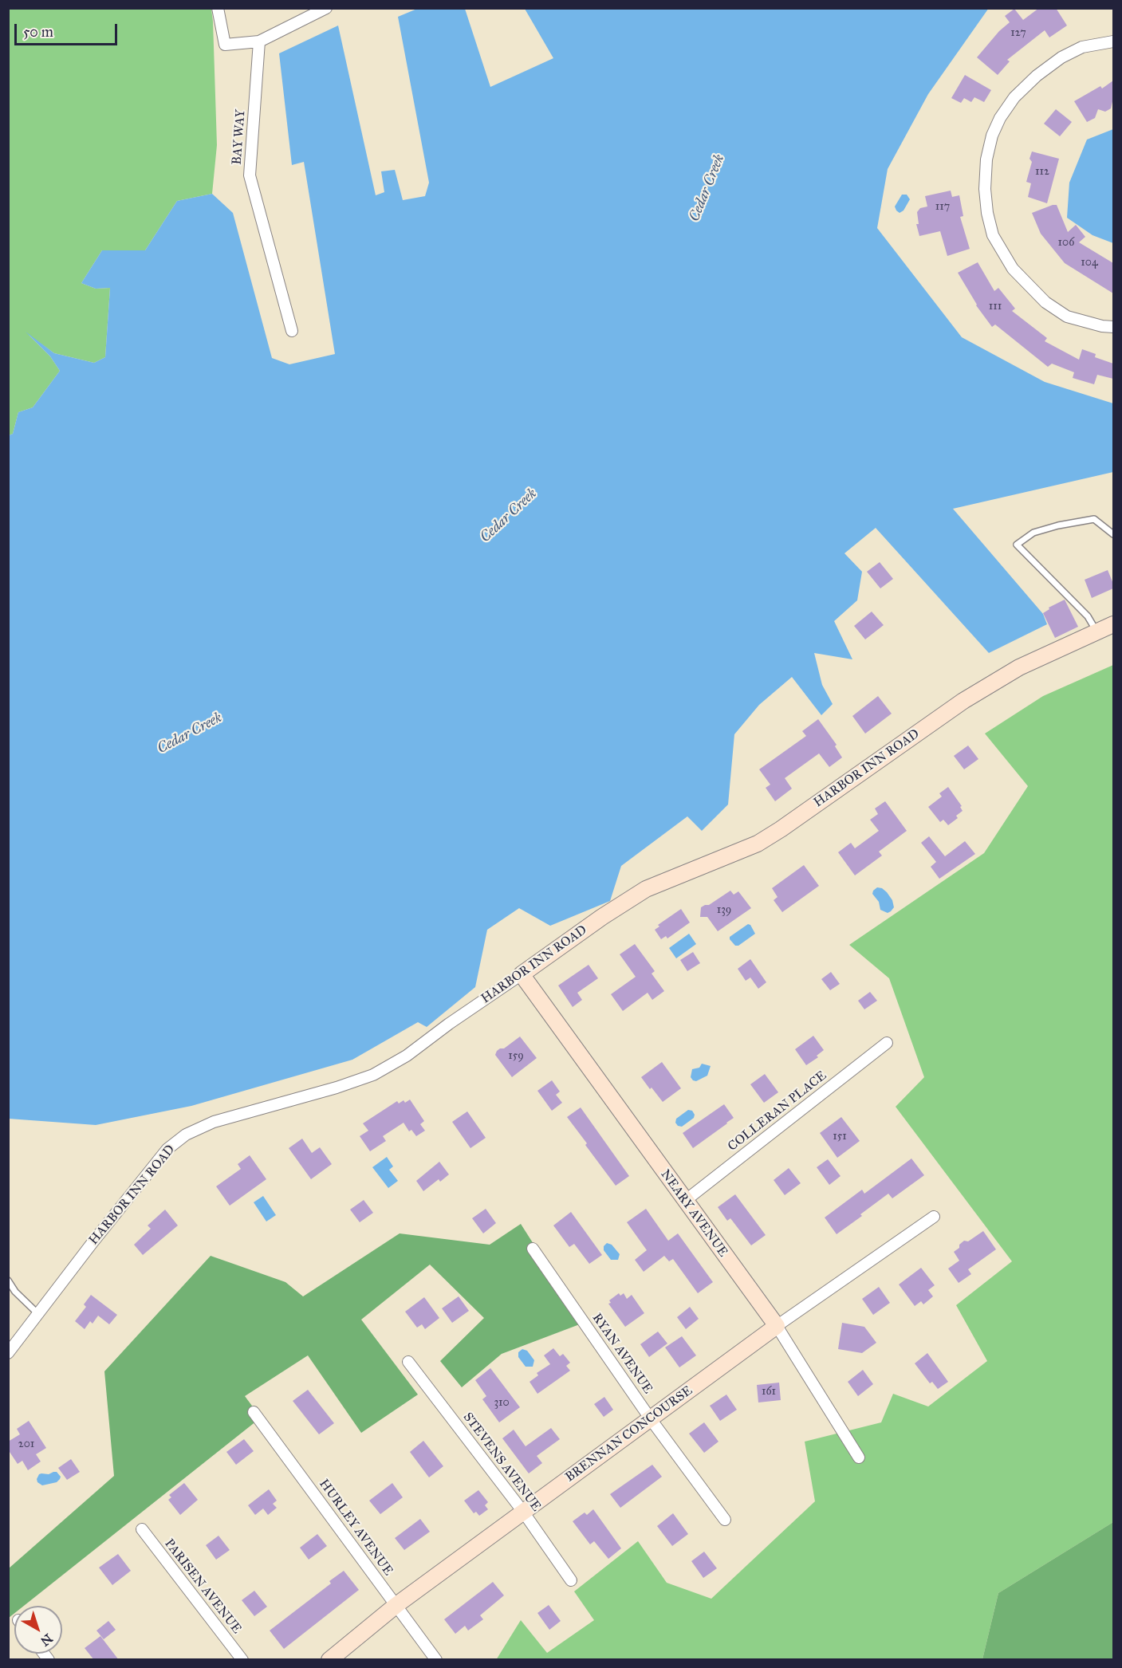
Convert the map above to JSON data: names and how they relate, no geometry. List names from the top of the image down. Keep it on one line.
{"streets":{"main road":["HARBOR INN ROAD","NEARY AVENUE","BRENNAN CONCOURSE"],"street":["BAY WAY","COLLERAN PLACE","RYAN AVENUE","STEVENS AVENUE","HURLEY AVENUE","PARISEN AVENUE"]},"crossings":[["HARBOR INN ROAD","NEARY AVENUE"],["COLLERAN PLACE","NEARY AVENUE"],["NEARY AVENUE","BRENNAN CONCOURSE"],["RYAN AVENUE","BRENNAN CONCOURSE"],["BRENNAN CONCOURSE","STEVENS AVENUE"],["BRENNAN CONCOURSE","HURLEY AVENUE"]],"water":["Cedar Creek"],"house_numbers":["127","112","117","106","104","111","139","159","151","161","310","201"],"scale_bar":"50 m","north":"bottom right"}
